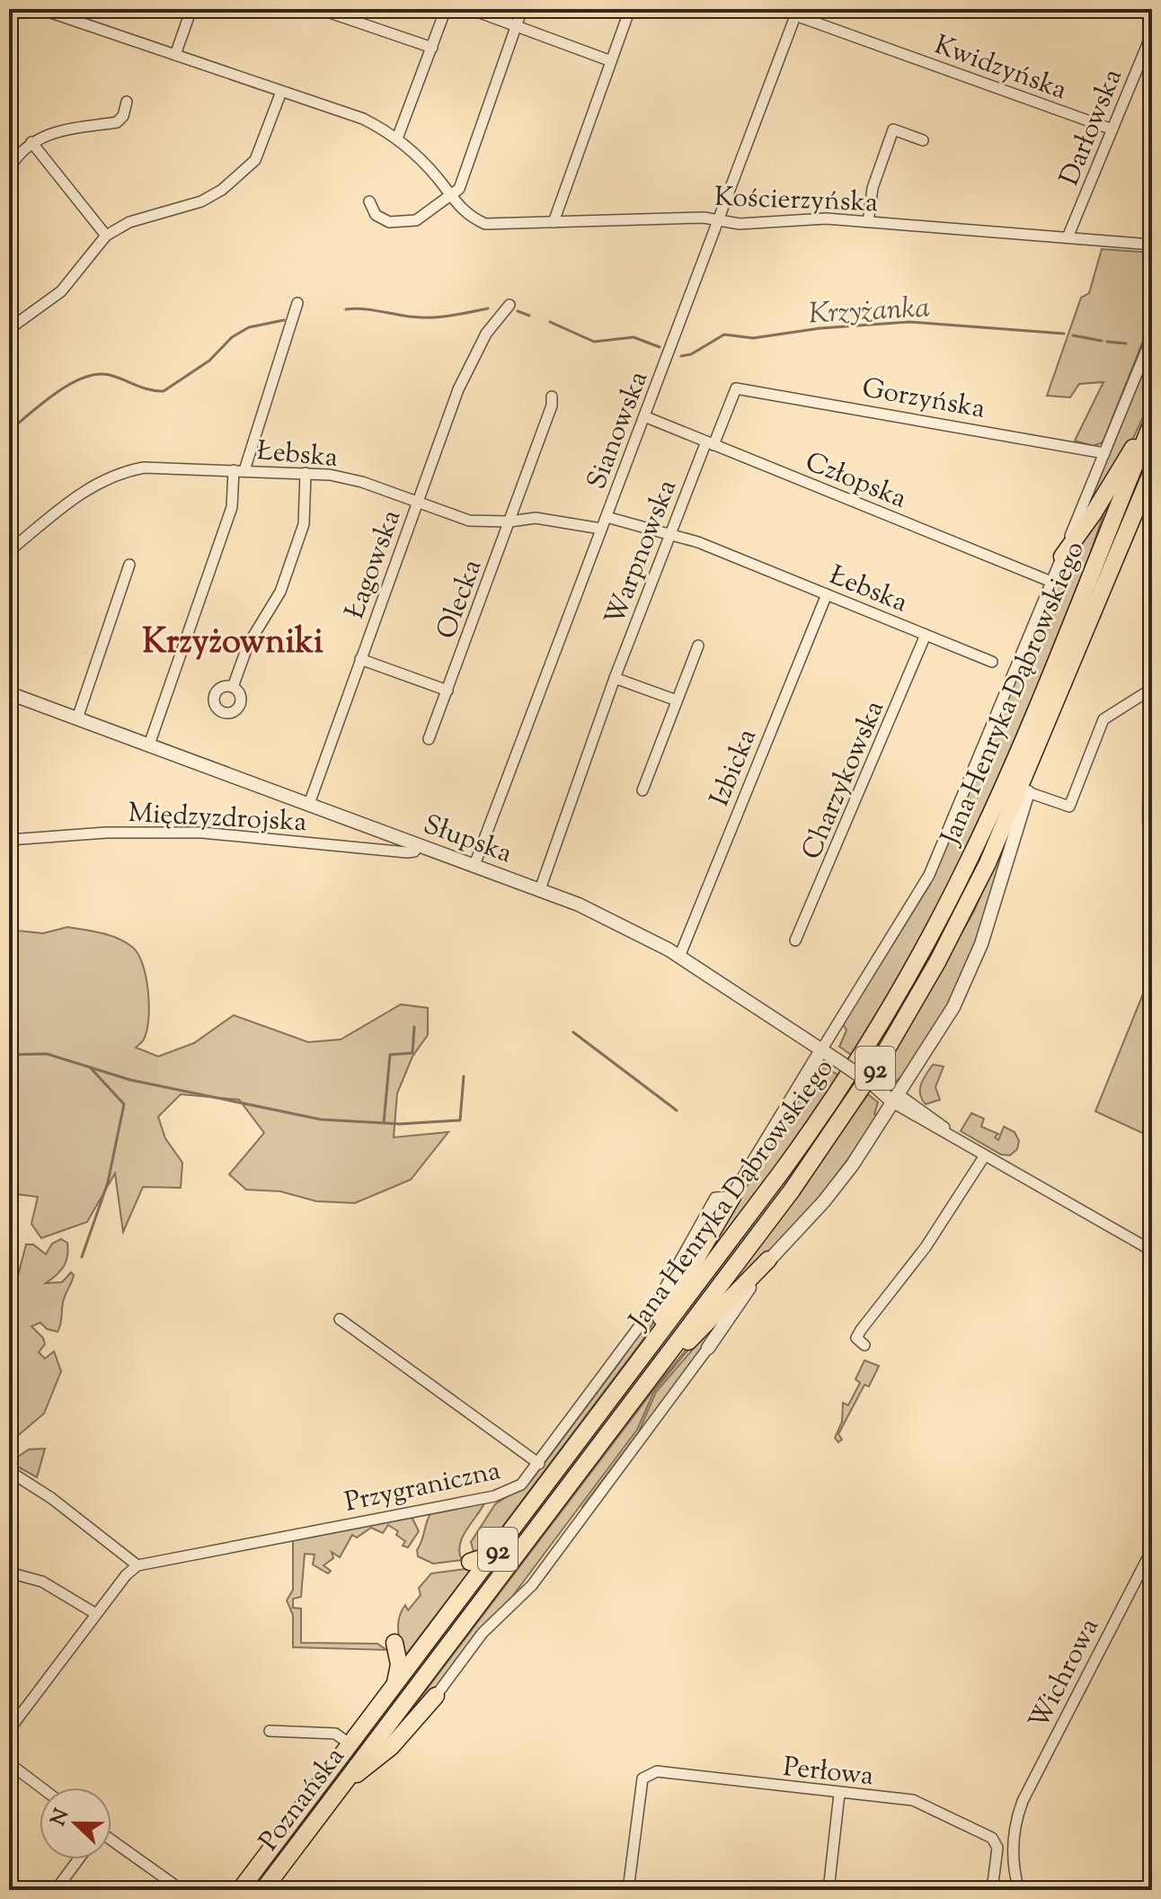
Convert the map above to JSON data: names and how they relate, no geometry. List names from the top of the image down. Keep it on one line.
{"streets":{"main road":["Jana Henryka Dąbrowskiego","92","Poznańska"],"street":["Kwidzyńska","Darłowska","Kościerzyńska","Gorzyńska","Sianowska","Łebska","Człopska","Warpnowska","Łagowska","Olecka","Izbicka","Charzykowska","Międzyzdrojska","Słupska","Przygraniczna","Wichrowa","Perłowa"]},"crossings":[["Kwidzyńska","Darłowska"],["Kwidzyńska","Sianowska"],["Darłowska","Kościerzyńska"],["Kościerzyńska","Sianowska"],["Gorzyńska","Warpnowska"],["Gorzyńska","Jana Henryka Dąbrowskiego"],["Sianowska","Łebska"],["Sianowska","Człopska"],["Sianowska","Słupska"],["Łebska","Warpnowska"],["Łebska","Łagowska"],["Łebska","Olecka"],["Łebska","Izbicka"],["Łebska","Charzykowska"],["Człopska","Warpnowska"],["Człopska","Jana Henryka Dąbrowskiego"],["Warpnowska","Słupska"],["Łagowska","Słupska"],["Jana Henryka Dąbrowskiego","Słupska"],["Jana Henryka Dąbrowskiego","Poznańska"],["Izbicka","Słupska"],["Międzyzdrojska","Słupska"]],"districts":["Krzyżowniki"],"water":["Krzyżanka"],"north":"left"}
